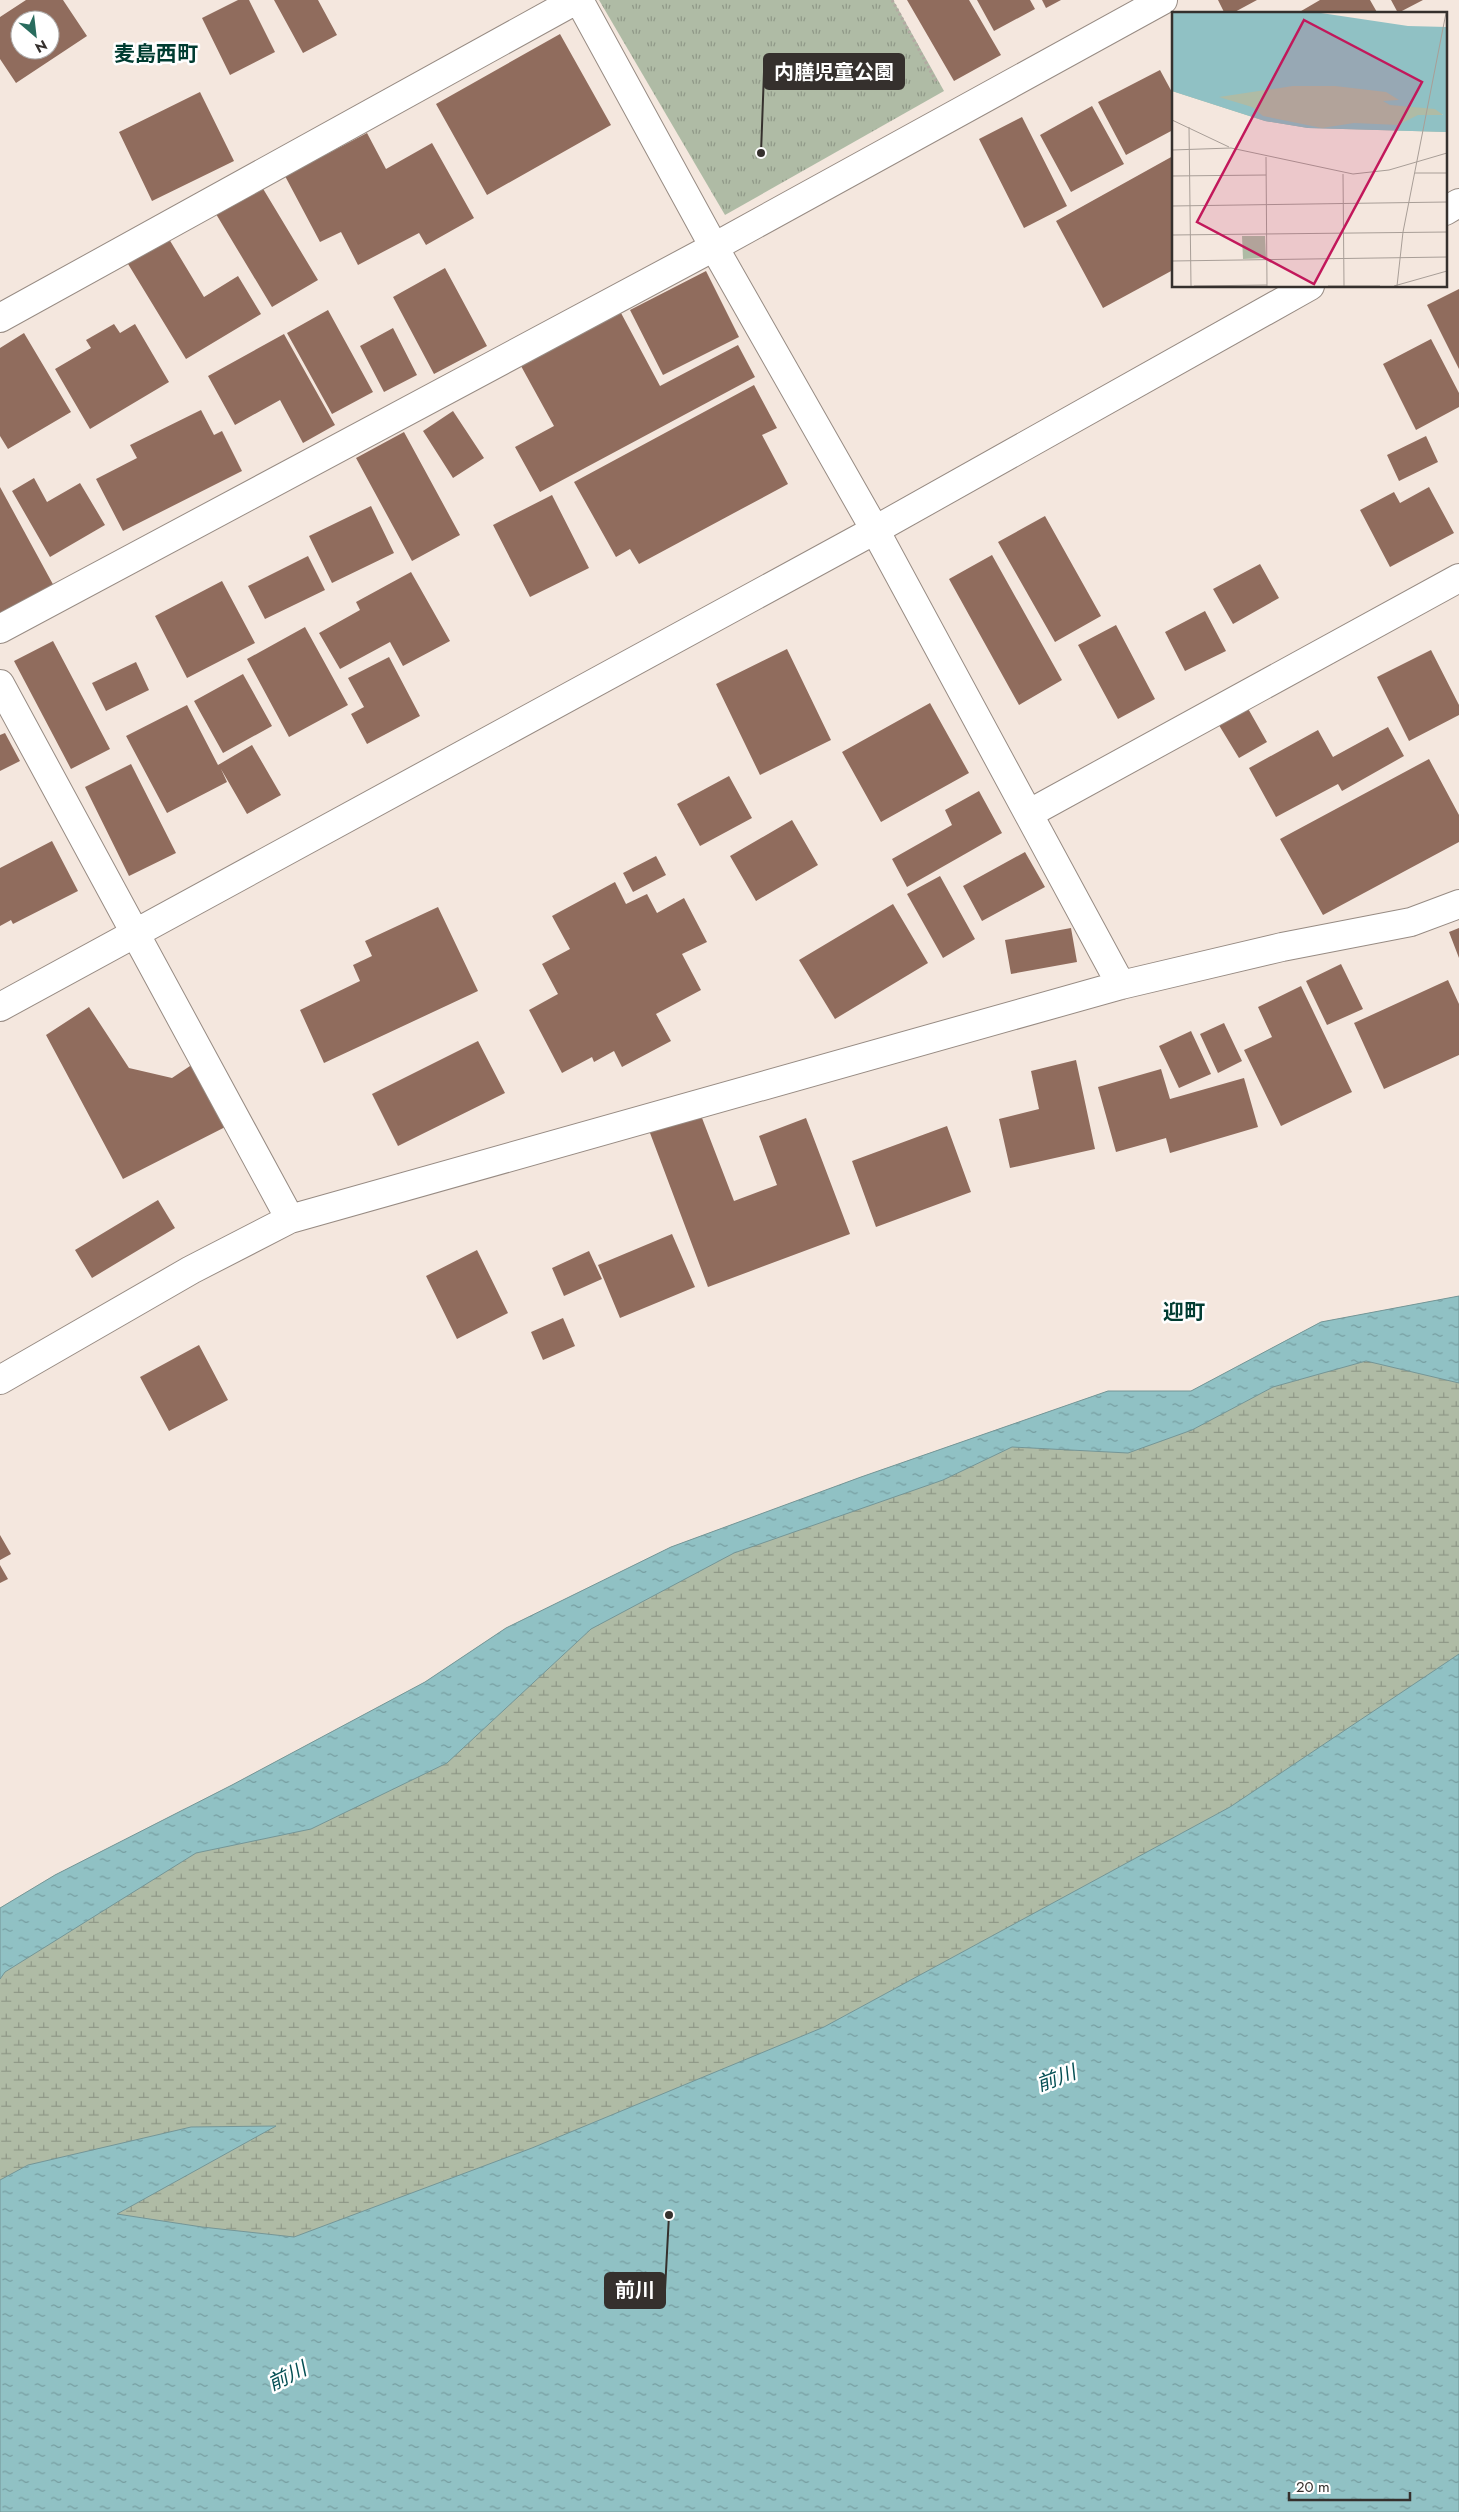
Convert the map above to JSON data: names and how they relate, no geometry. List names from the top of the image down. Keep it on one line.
{"districts":["麦島西町","迎町"],"water":["前川"],"places":["内膳児童公園","前川"],"scale_bar":"20 m","north":"bottom right"}
